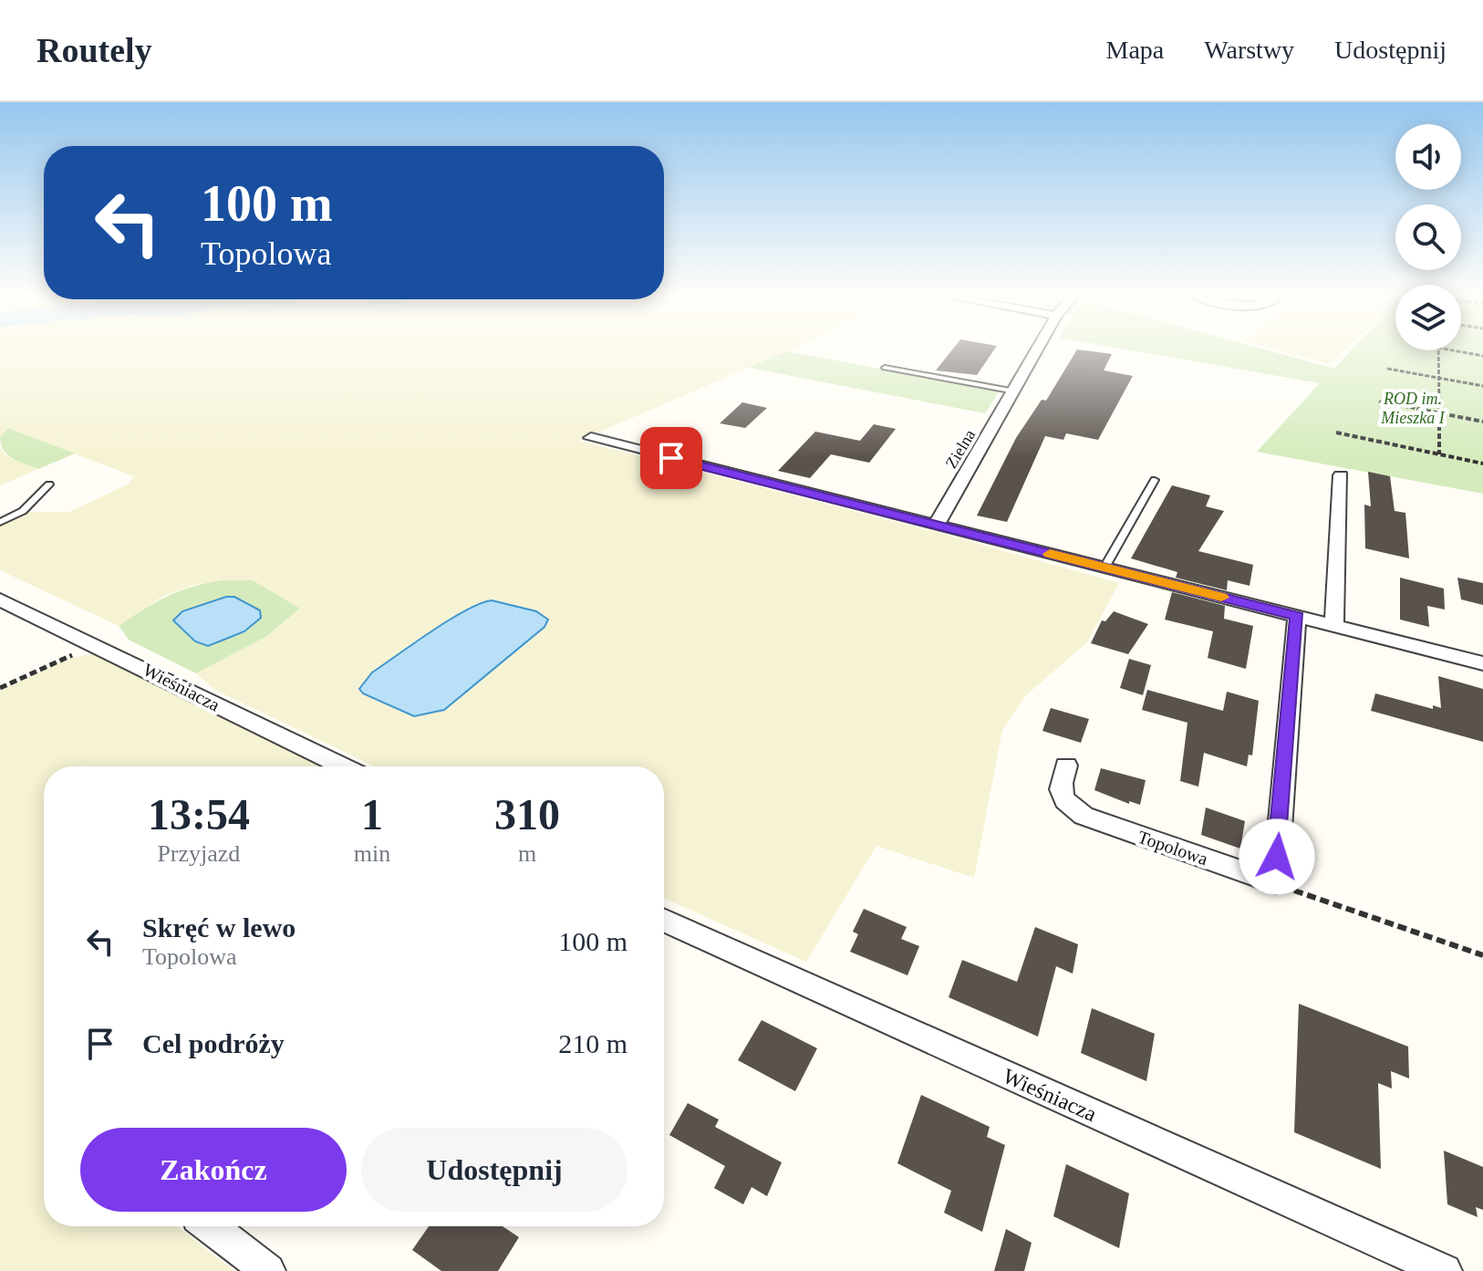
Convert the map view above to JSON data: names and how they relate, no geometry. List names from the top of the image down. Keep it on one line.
{"streets":{"street":["Zielna","Wieśniacza","Topolowa"]},"parks":["ROD im. Mieszka I"],"page":{"header":"Routely","nav":["Mapa","Warstwy","Udostępnij"],"turn":["100 m","Topolowa"],"eta":["13:54","Przyjazd","1","min","310","m"],"list":[{"name":"Skręć w lewo","note":"Topolowa","value":"100 m"},{"name":"Cel podróży","value":"210 m"}],"buttons":["Zakończ","Udostępnij"]}}
